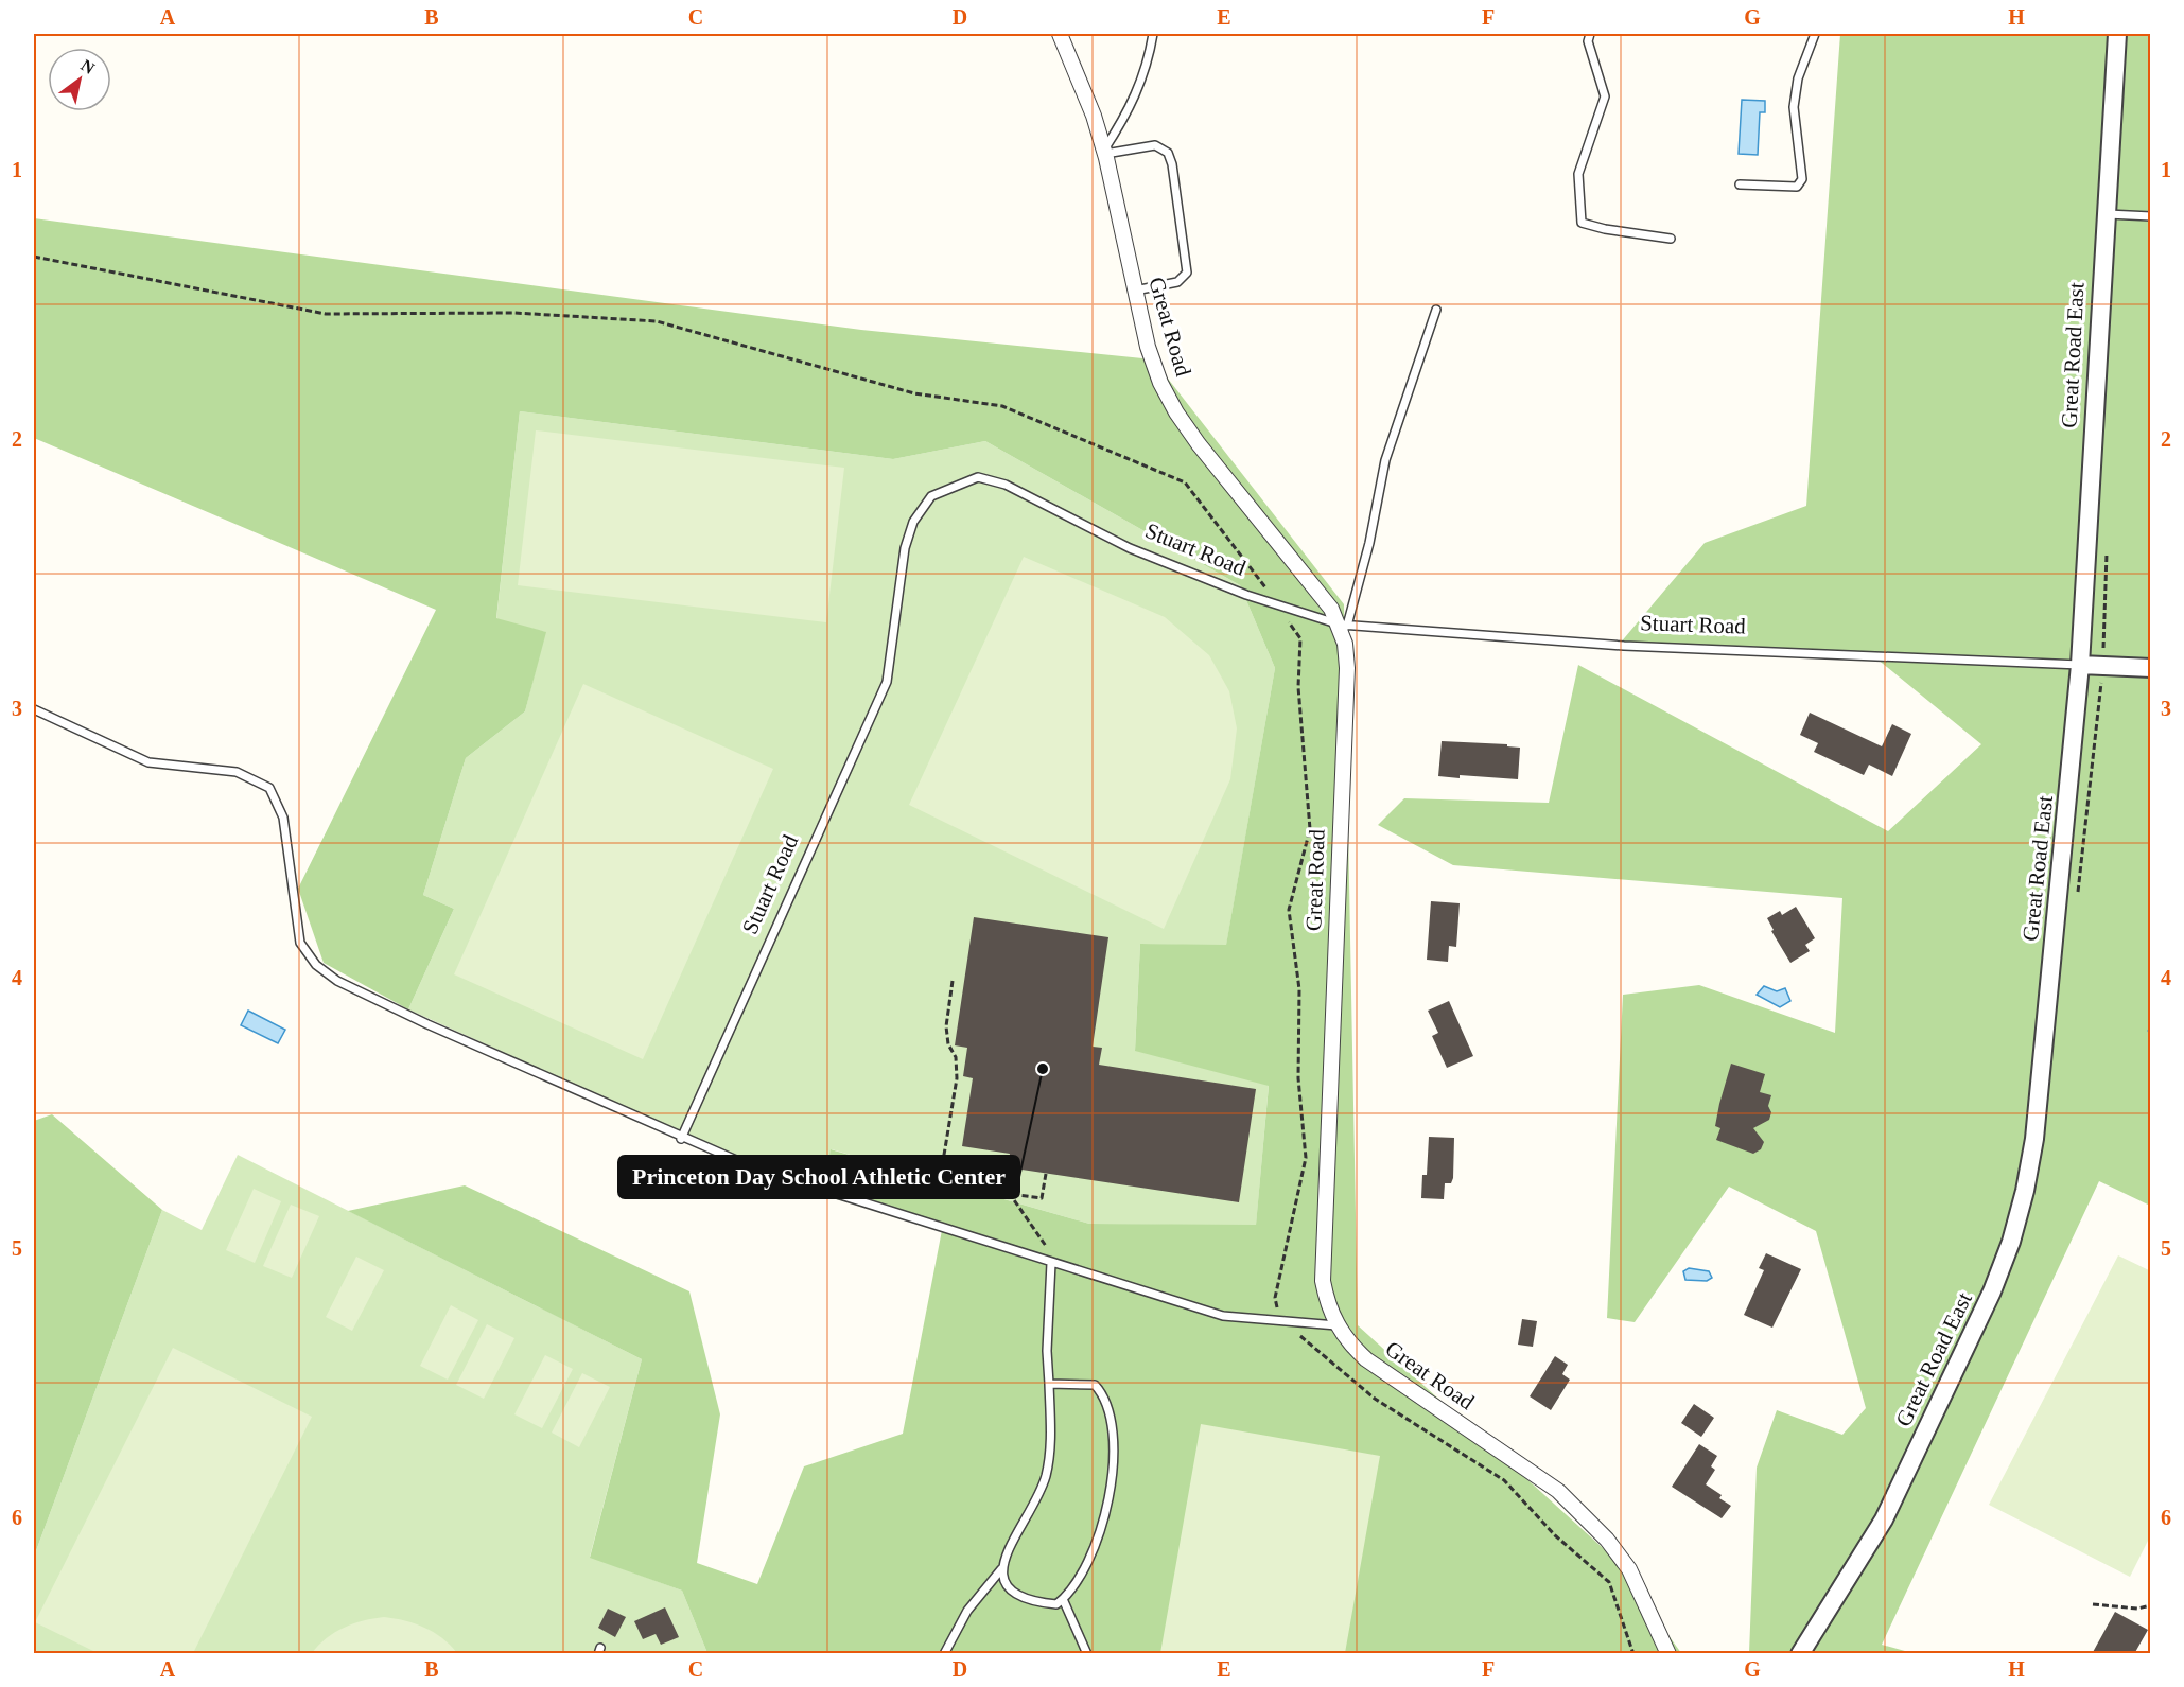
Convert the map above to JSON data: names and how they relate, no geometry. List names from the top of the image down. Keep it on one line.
{"streets":{"street":["Great Road","Great Road East","Stuart Road"]},"crossings":[["Great Road","Stuart Road"],["Great Road East","Stuart Road"]],"places":["Princeton Day School Athletic Center"],"north":"top right","grid":{"columns":["A","B","C","D","E","F","G","H"],"rows":["1","2","3","4","5","6"]}}
